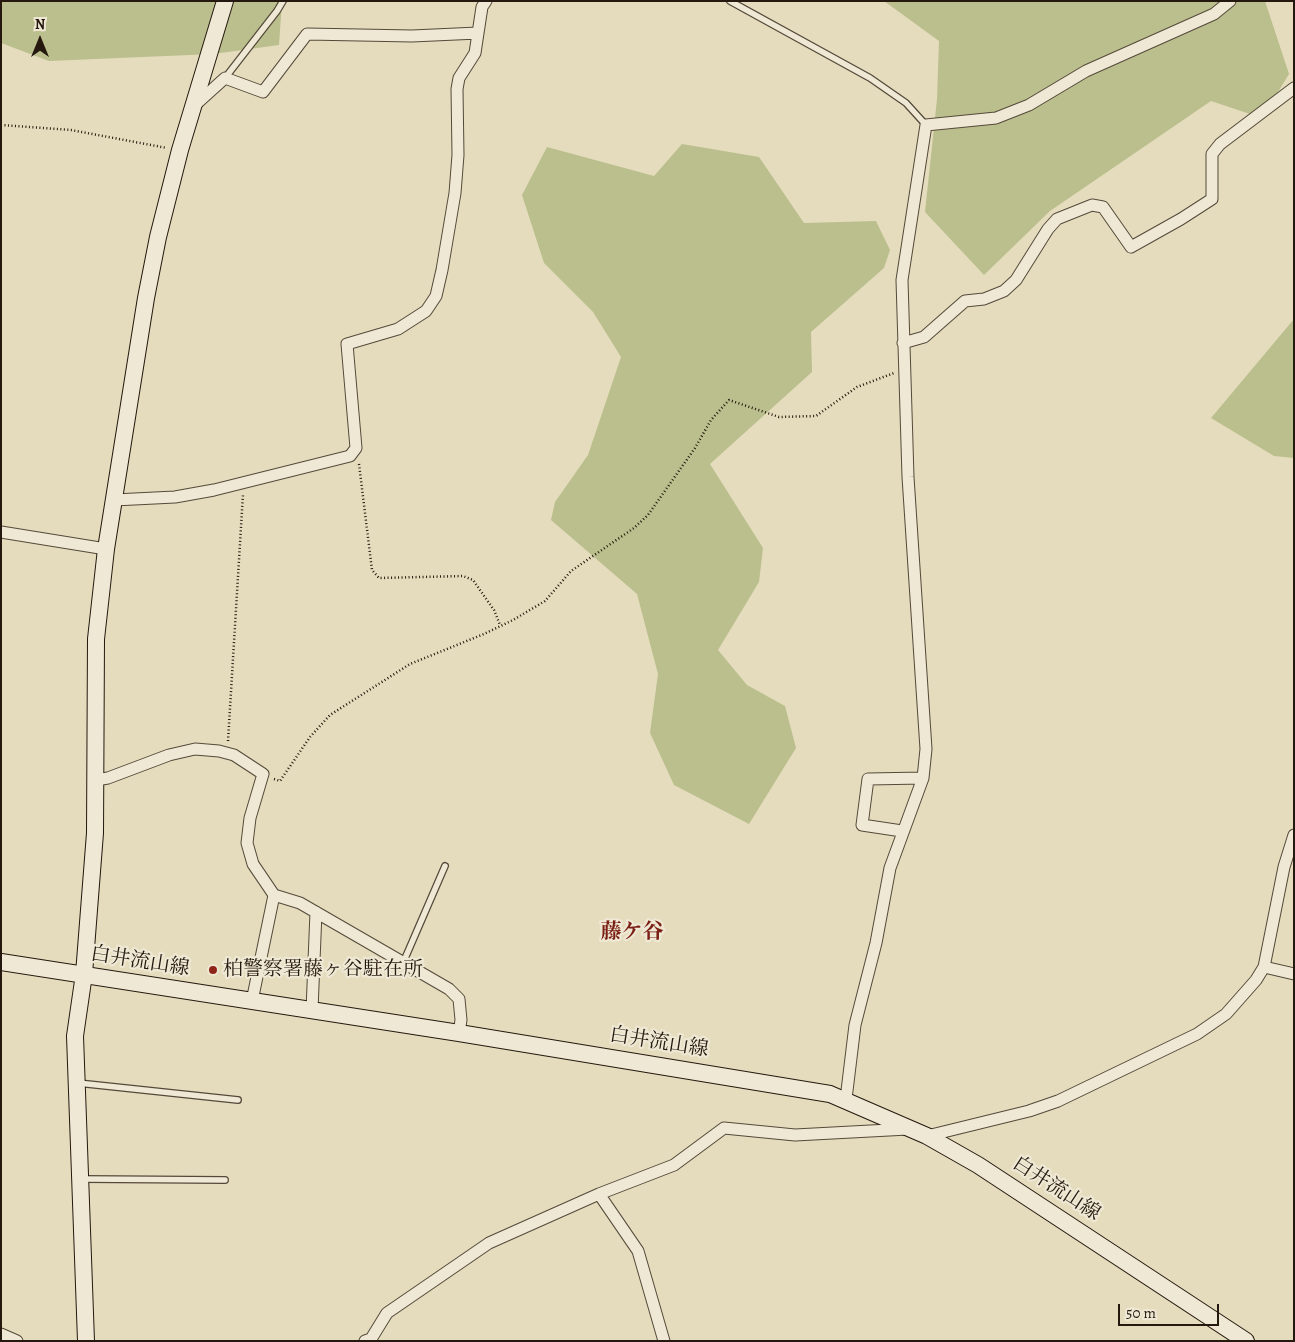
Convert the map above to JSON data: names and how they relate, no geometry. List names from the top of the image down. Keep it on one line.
{"streets":{"street":["白井流山線"]},"districts":["藤ケ谷"],"places":["柏警察署藤ヶ谷駐在所"],"scale_bar":"50 m","north":"top"}
